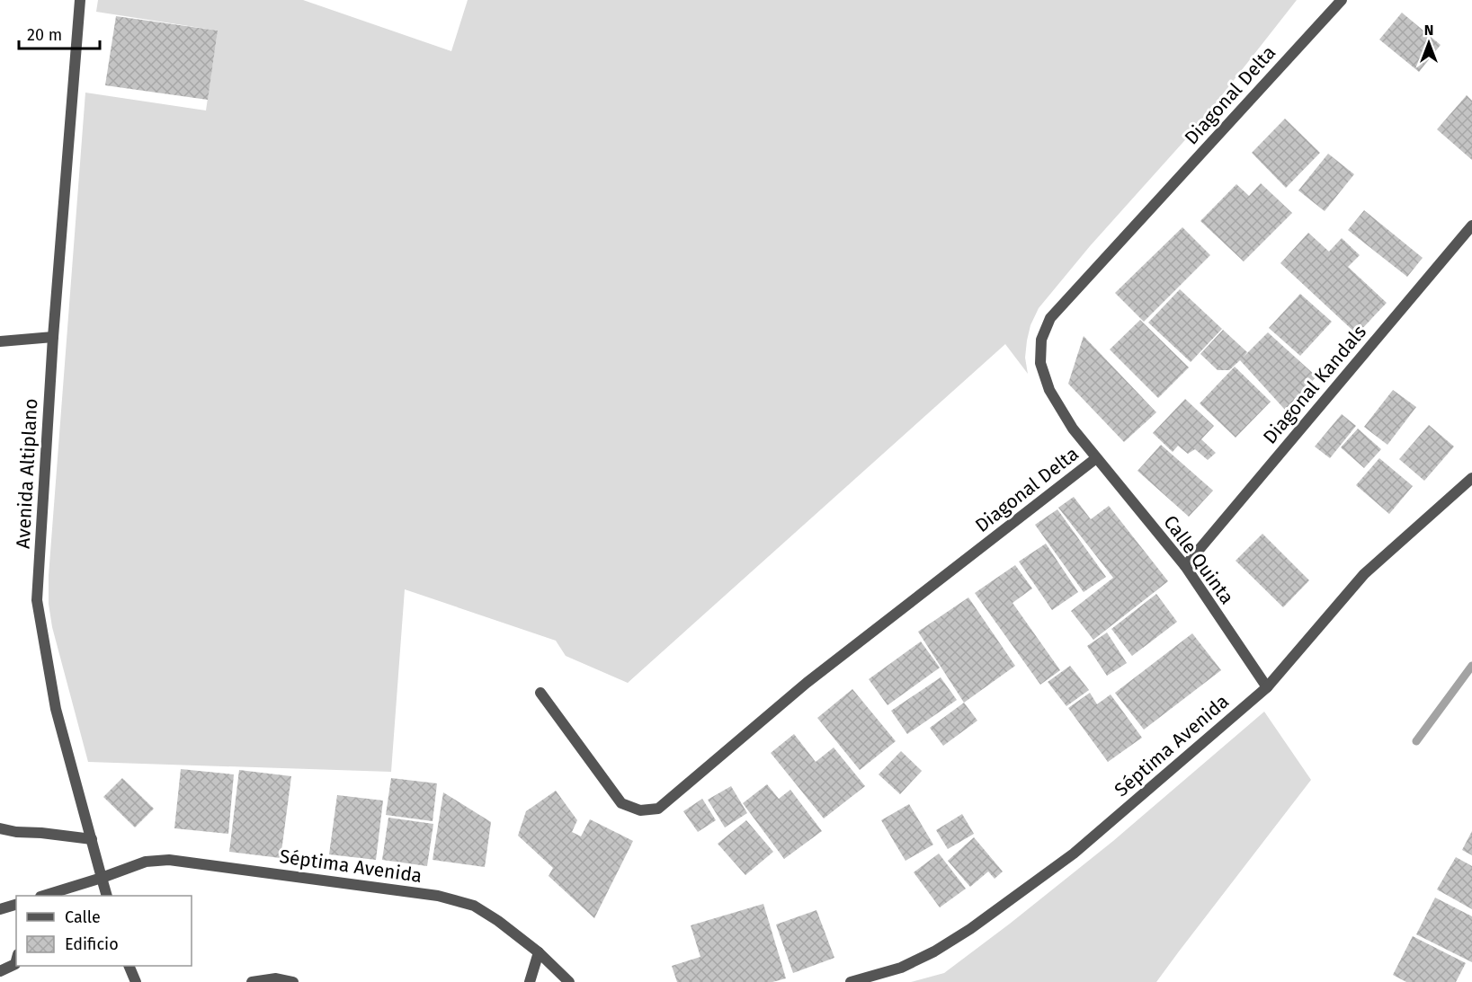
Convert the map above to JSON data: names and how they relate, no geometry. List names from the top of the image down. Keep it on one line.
{"streets":{"street":["Diagonal Delta","Diagonal Kandals","Avenida Altiplano","Calle Quinta","Séptima Avenida"]},"crossings":[["Diagonal Delta","Calle Quinta"],["Diagonal Kandals","Calle Quinta"],["Avenida Altiplano","Séptima Avenida"],["Calle Quinta","Séptima Avenida"]],"legend":["Calle","Edificio"],"scale_bar":"20 m","north":"top"}
